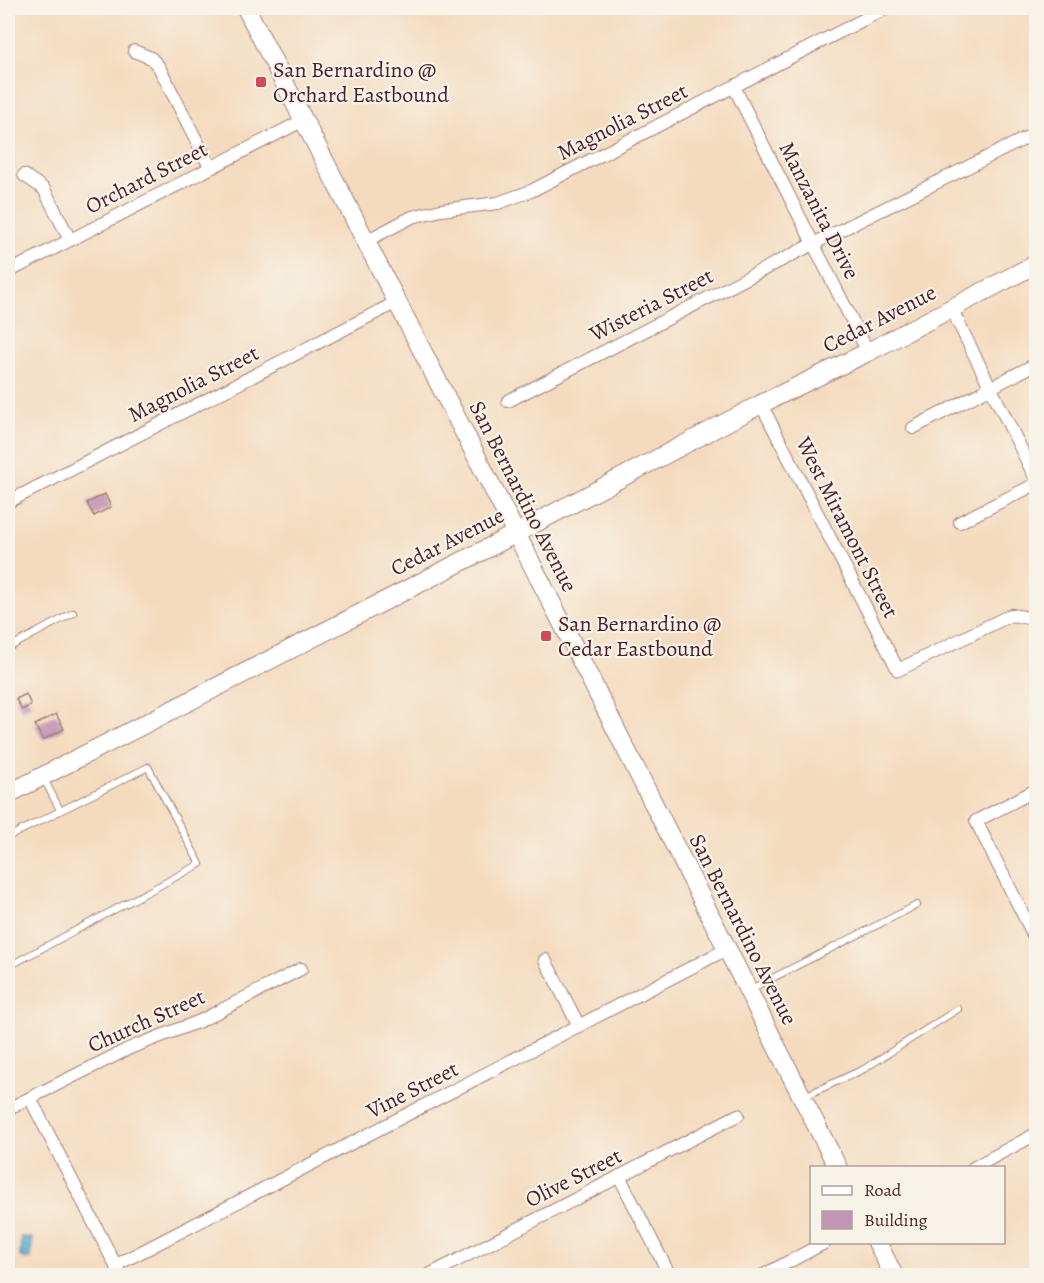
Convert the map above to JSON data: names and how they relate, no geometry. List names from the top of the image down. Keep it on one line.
{"streets":{"main road":["Cedar Avenue","San Bernardino Avenue"],"street":["Magnolia Street","Orchard Street","Manzanita Drive","Wisteria Street","West Miramont Street","Church Street","Vine Street","Olive Street"]},"crossings":[["Magnolia Street","Manzanita Drive"],["Magnolia Street","San Bernardino Avenue"],["Orchard Street","San Bernardino Avenue"],["Manzanita Drive","Wisteria Street"],["Manzanita Drive","Cedar Avenue"],["Cedar Avenue","San Bernardino Avenue"],["Cedar Avenue","West Miramont Street"],["San Bernardino Avenue","Vine Street"]],"places":{"transit":["San Bernardino @ Orchard Eastbound","San Bernardino @ Cedar Eastbound"]},"legend":["Road","Building"]}
